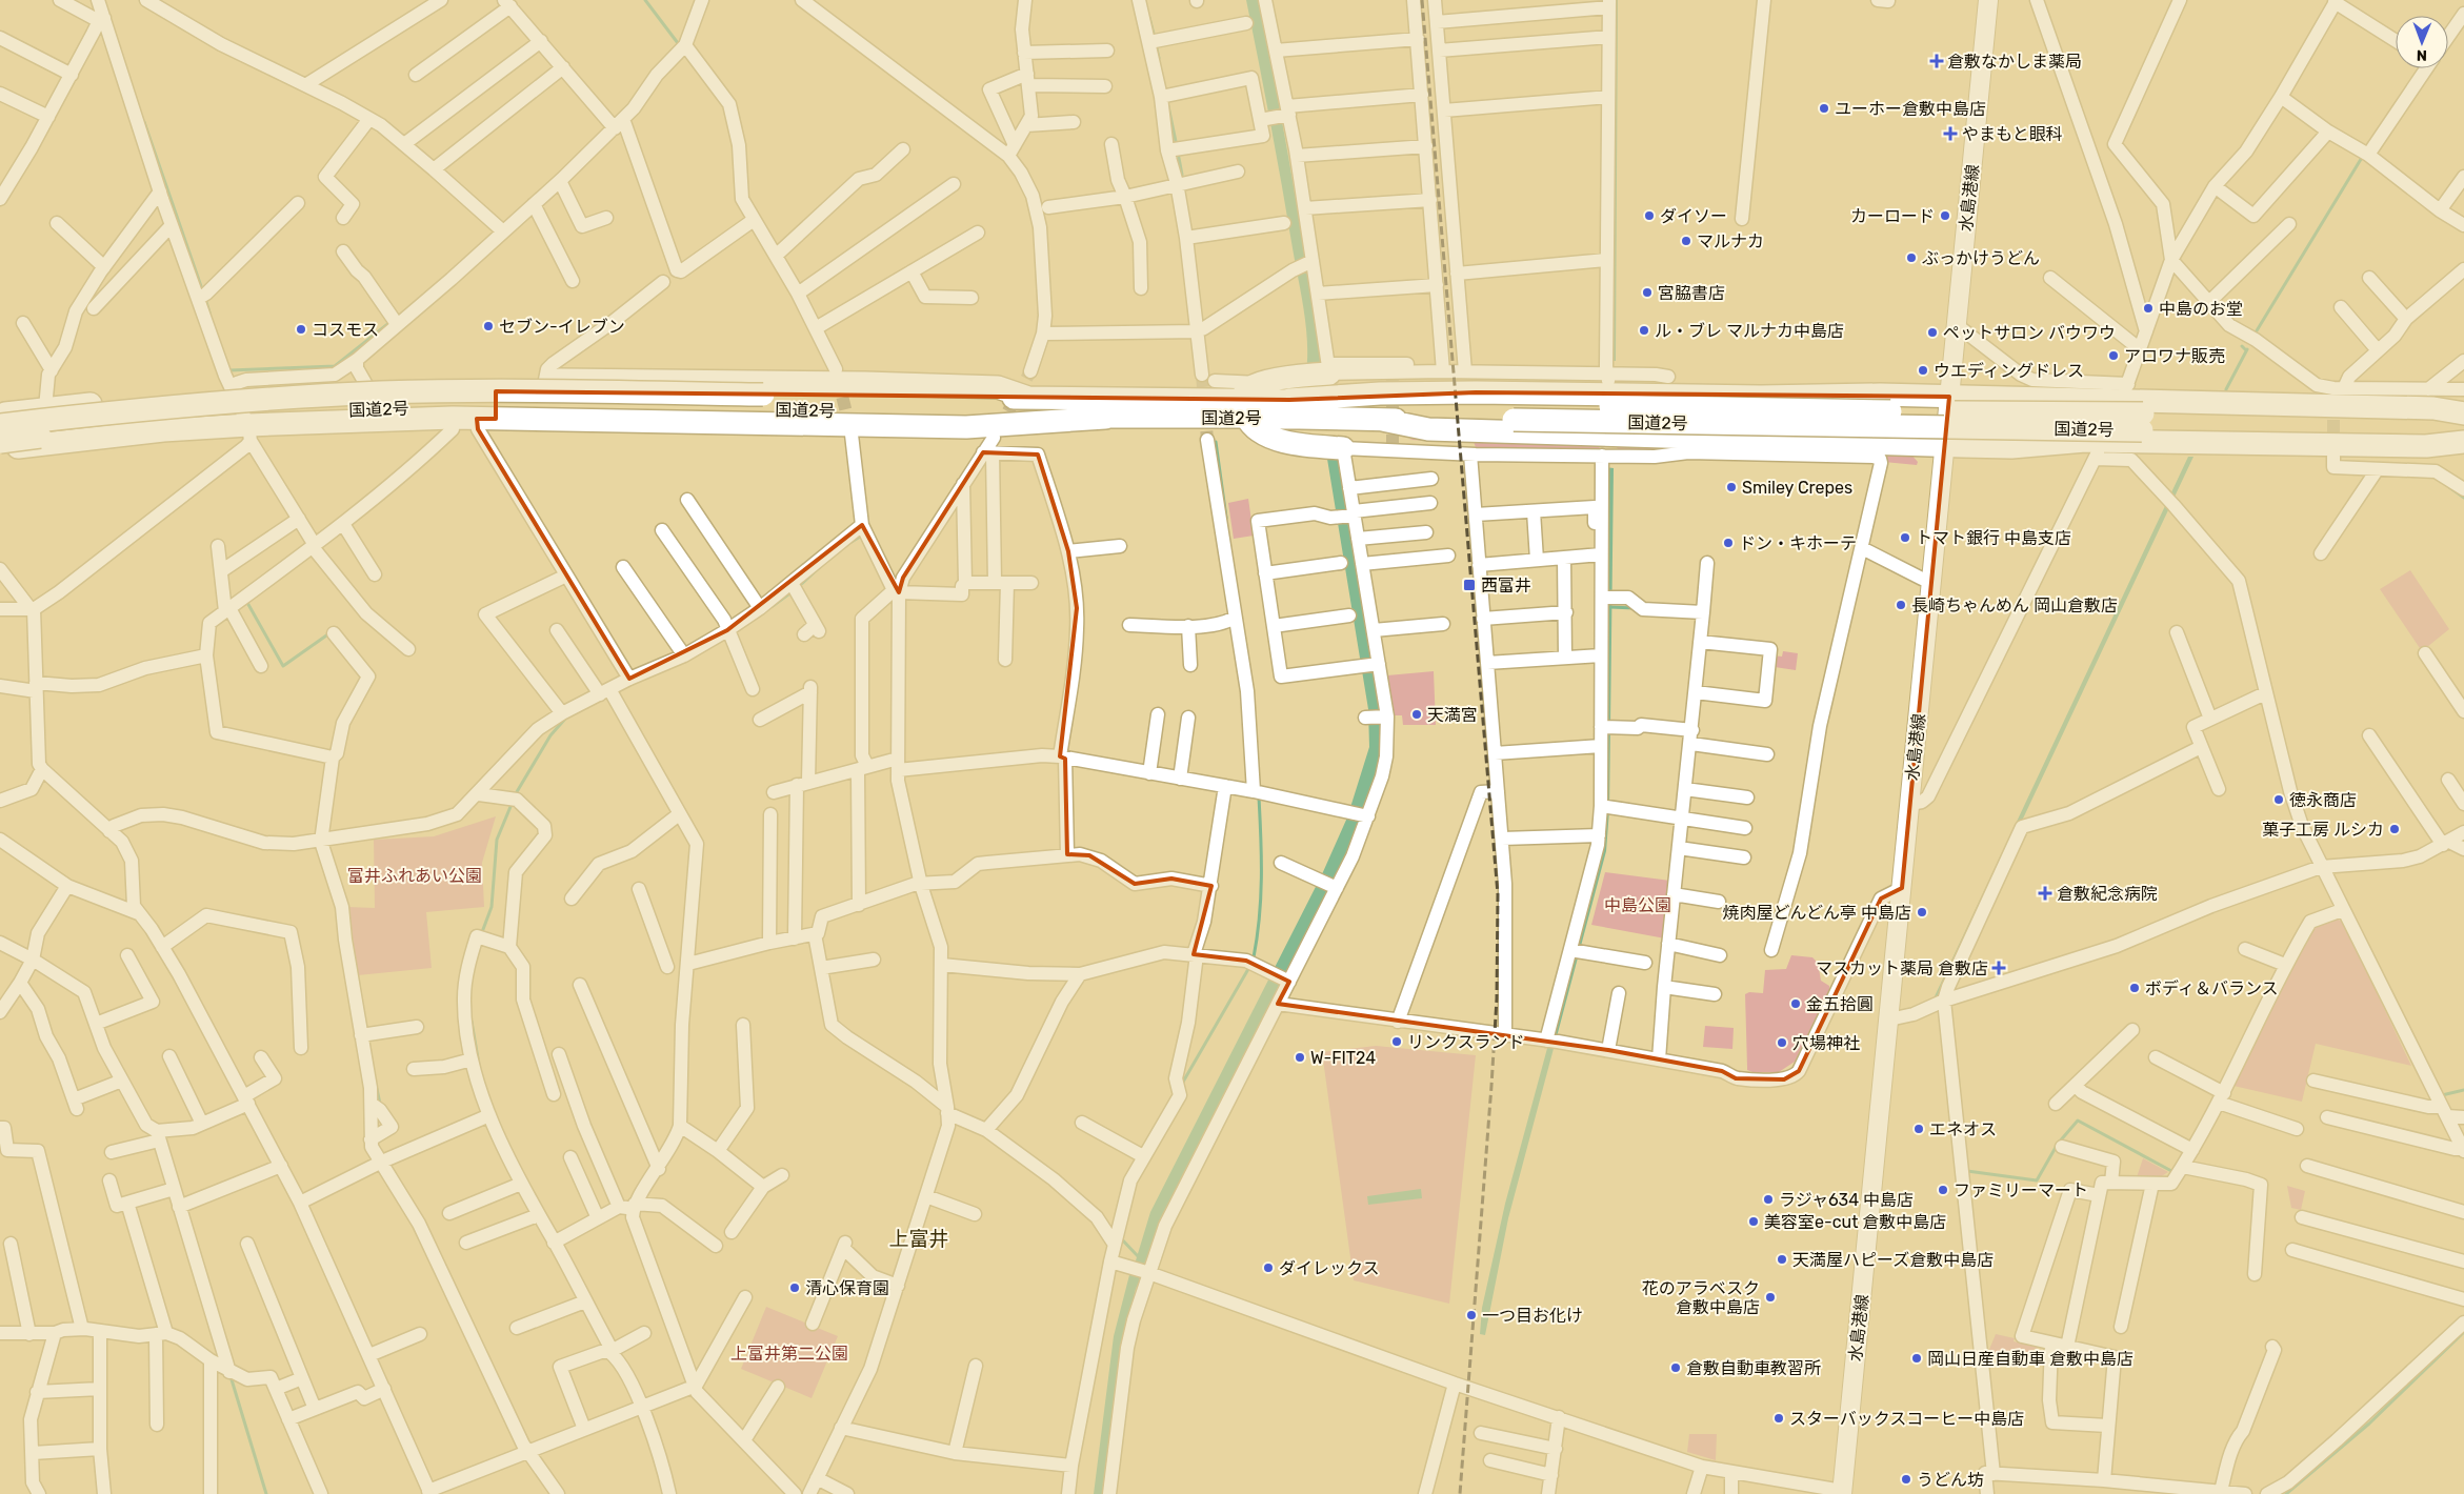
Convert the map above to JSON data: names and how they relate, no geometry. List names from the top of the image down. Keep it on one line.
{"streets":{"highway":["国道2号"],"main road":["水島港線"]},"districts":["上富井"],"parks":["富井ふれあい公園","中島公園","上富井第二公園"],"places":{"health":["倉敷なかしま薬局","やまもと眼科","倉敷紀念病院","マスカット薬局 倉敷店"],"other":["ユーホー倉敷中島店","ダイソー","カーロード","マルナカ","ぶっかけうどん","宮脇書店","中島のお堂","セブン-イレブン","コスモス","ル・ブレ マルナカ中島店","ペットサロン バウワウ","アロワナ販売","ウエディングドレス","Smiley Crepes","トマト銀行 中島支店","ドン・キホーテ","長崎ちゃんめん 岡山倉敷店","天満宮","徳永商店","菓子工房 ルシカ","焼肉屋どんどん亭 中島店","ボディ＆バランス","金五拾圓","リンクスランド","穴場神社","W-FIT24","エネオス","ファミリーマート","ラジャ634 中島店","美容室e-cut 倉敷中島店","天満屋ハピーズ倉敷中島店","ダイレックス","清心保育園","花のアラベスク 倉敷中島店","一つ目お化け","岡山日産自動車 倉敷中島店","倉敷自動車教習所","スターバックスコーヒー中島店","うどん坊"],"transit":["西富井"]},"north":"bottom"}
